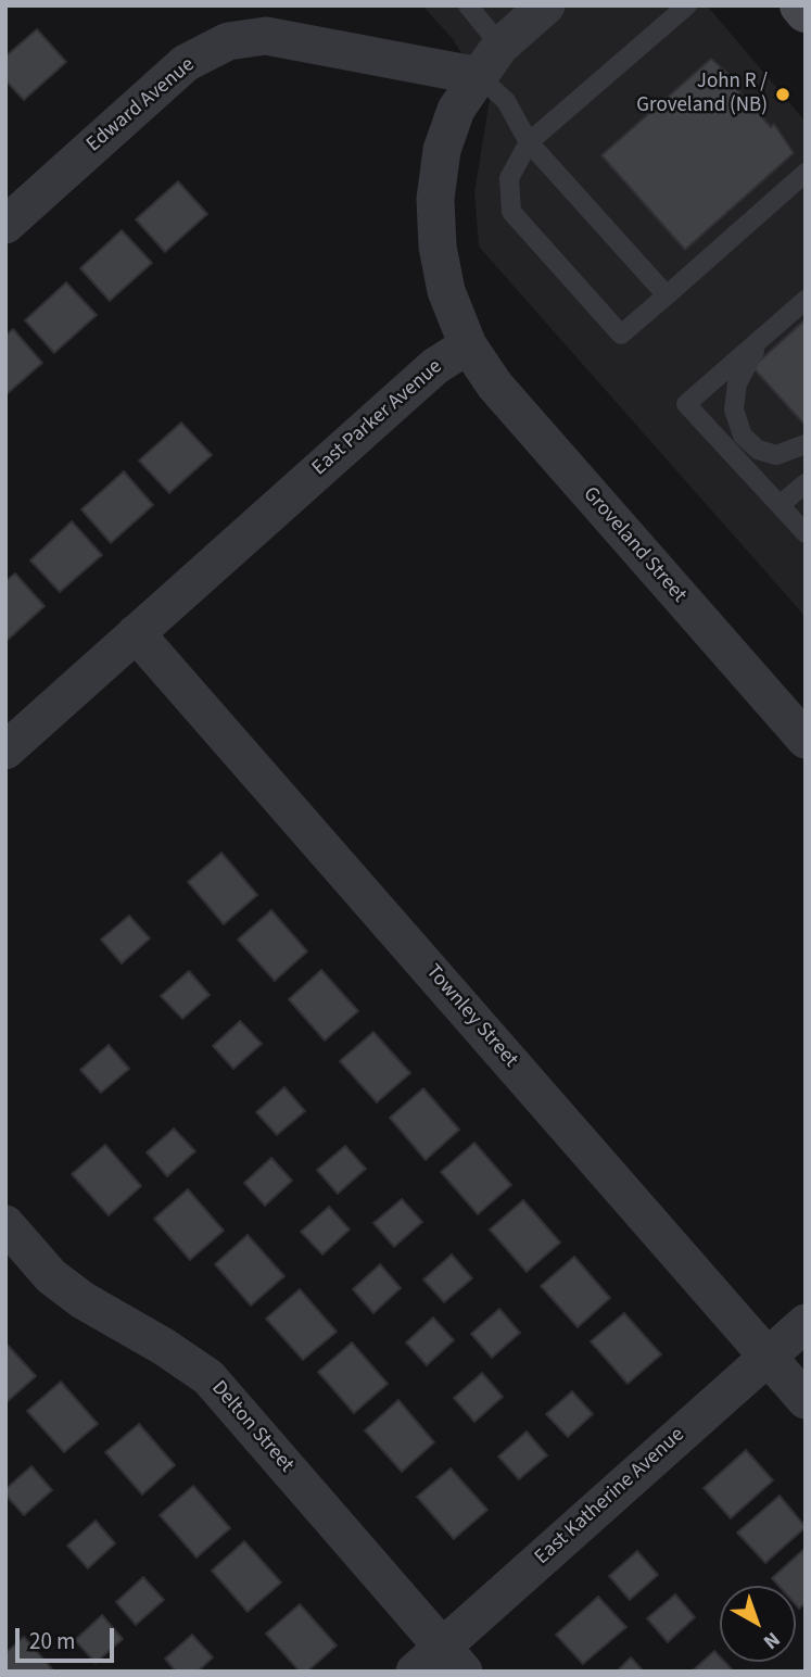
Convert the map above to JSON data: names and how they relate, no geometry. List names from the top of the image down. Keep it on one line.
{"streets":{"street":["Edward Avenue","East Parker Avenue","Groveland Street","Townley Street","Delton Street","East Katherine Avenue"]},"crossings":[["East Parker Avenue","Groveland Street"],["East Parker Avenue","Townley Street"],["Townley Street","East Katherine Avenue"],["Delton Street","East Katherine Avenue"]],"places":["John R / Groveland (NB)"],"scale_bar":"20 m","north":"bottom right"}
